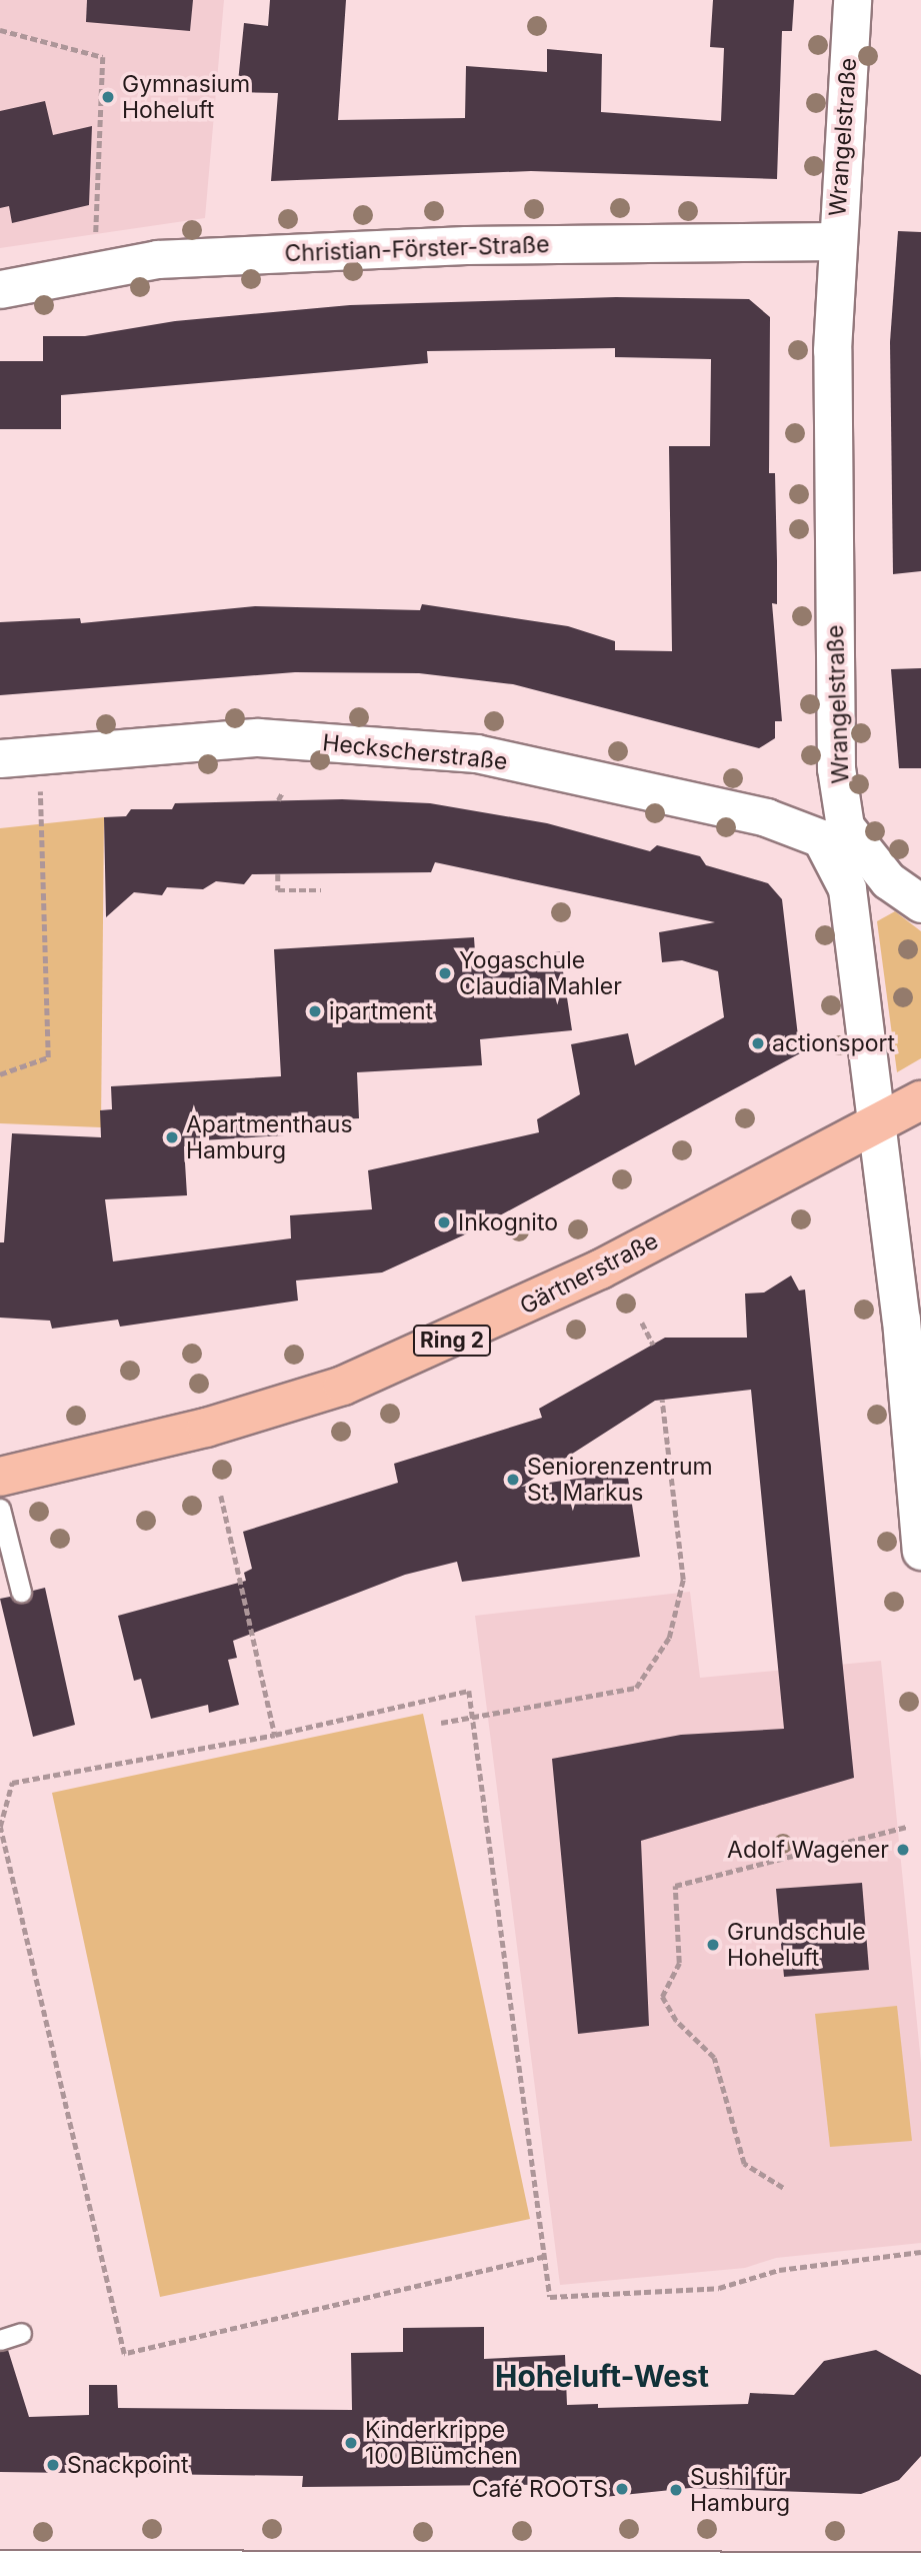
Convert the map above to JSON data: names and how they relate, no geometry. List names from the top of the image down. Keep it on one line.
{"streets":{"main road":["Gärtnerstraße","Ring 2"],"street":["Wrangelstraße","Christian-Förster-Straße","Heckscherstraße"]},"crossings":[["Wrangelstraße","Christian-Förster-Straße"],["Wrangelstraße","Heckscherstraße"],["Wrangelstraße","Gärtnerstraße"]],"districts":["Hoheluft-West"],"places":["Gymnasium Hoheluft","Yogaschule Claudia Mahler","ipartment","actionsport","Apartmenthaus Hamburg","Inkognito","Seniorenzentrum St. Markus","Adolf Wagener","Grundschule Hoheluft","Kinderkrippe 100 Blümchen","Snackpoint","Café ROOTS","Sushi für Hamburg"]}
